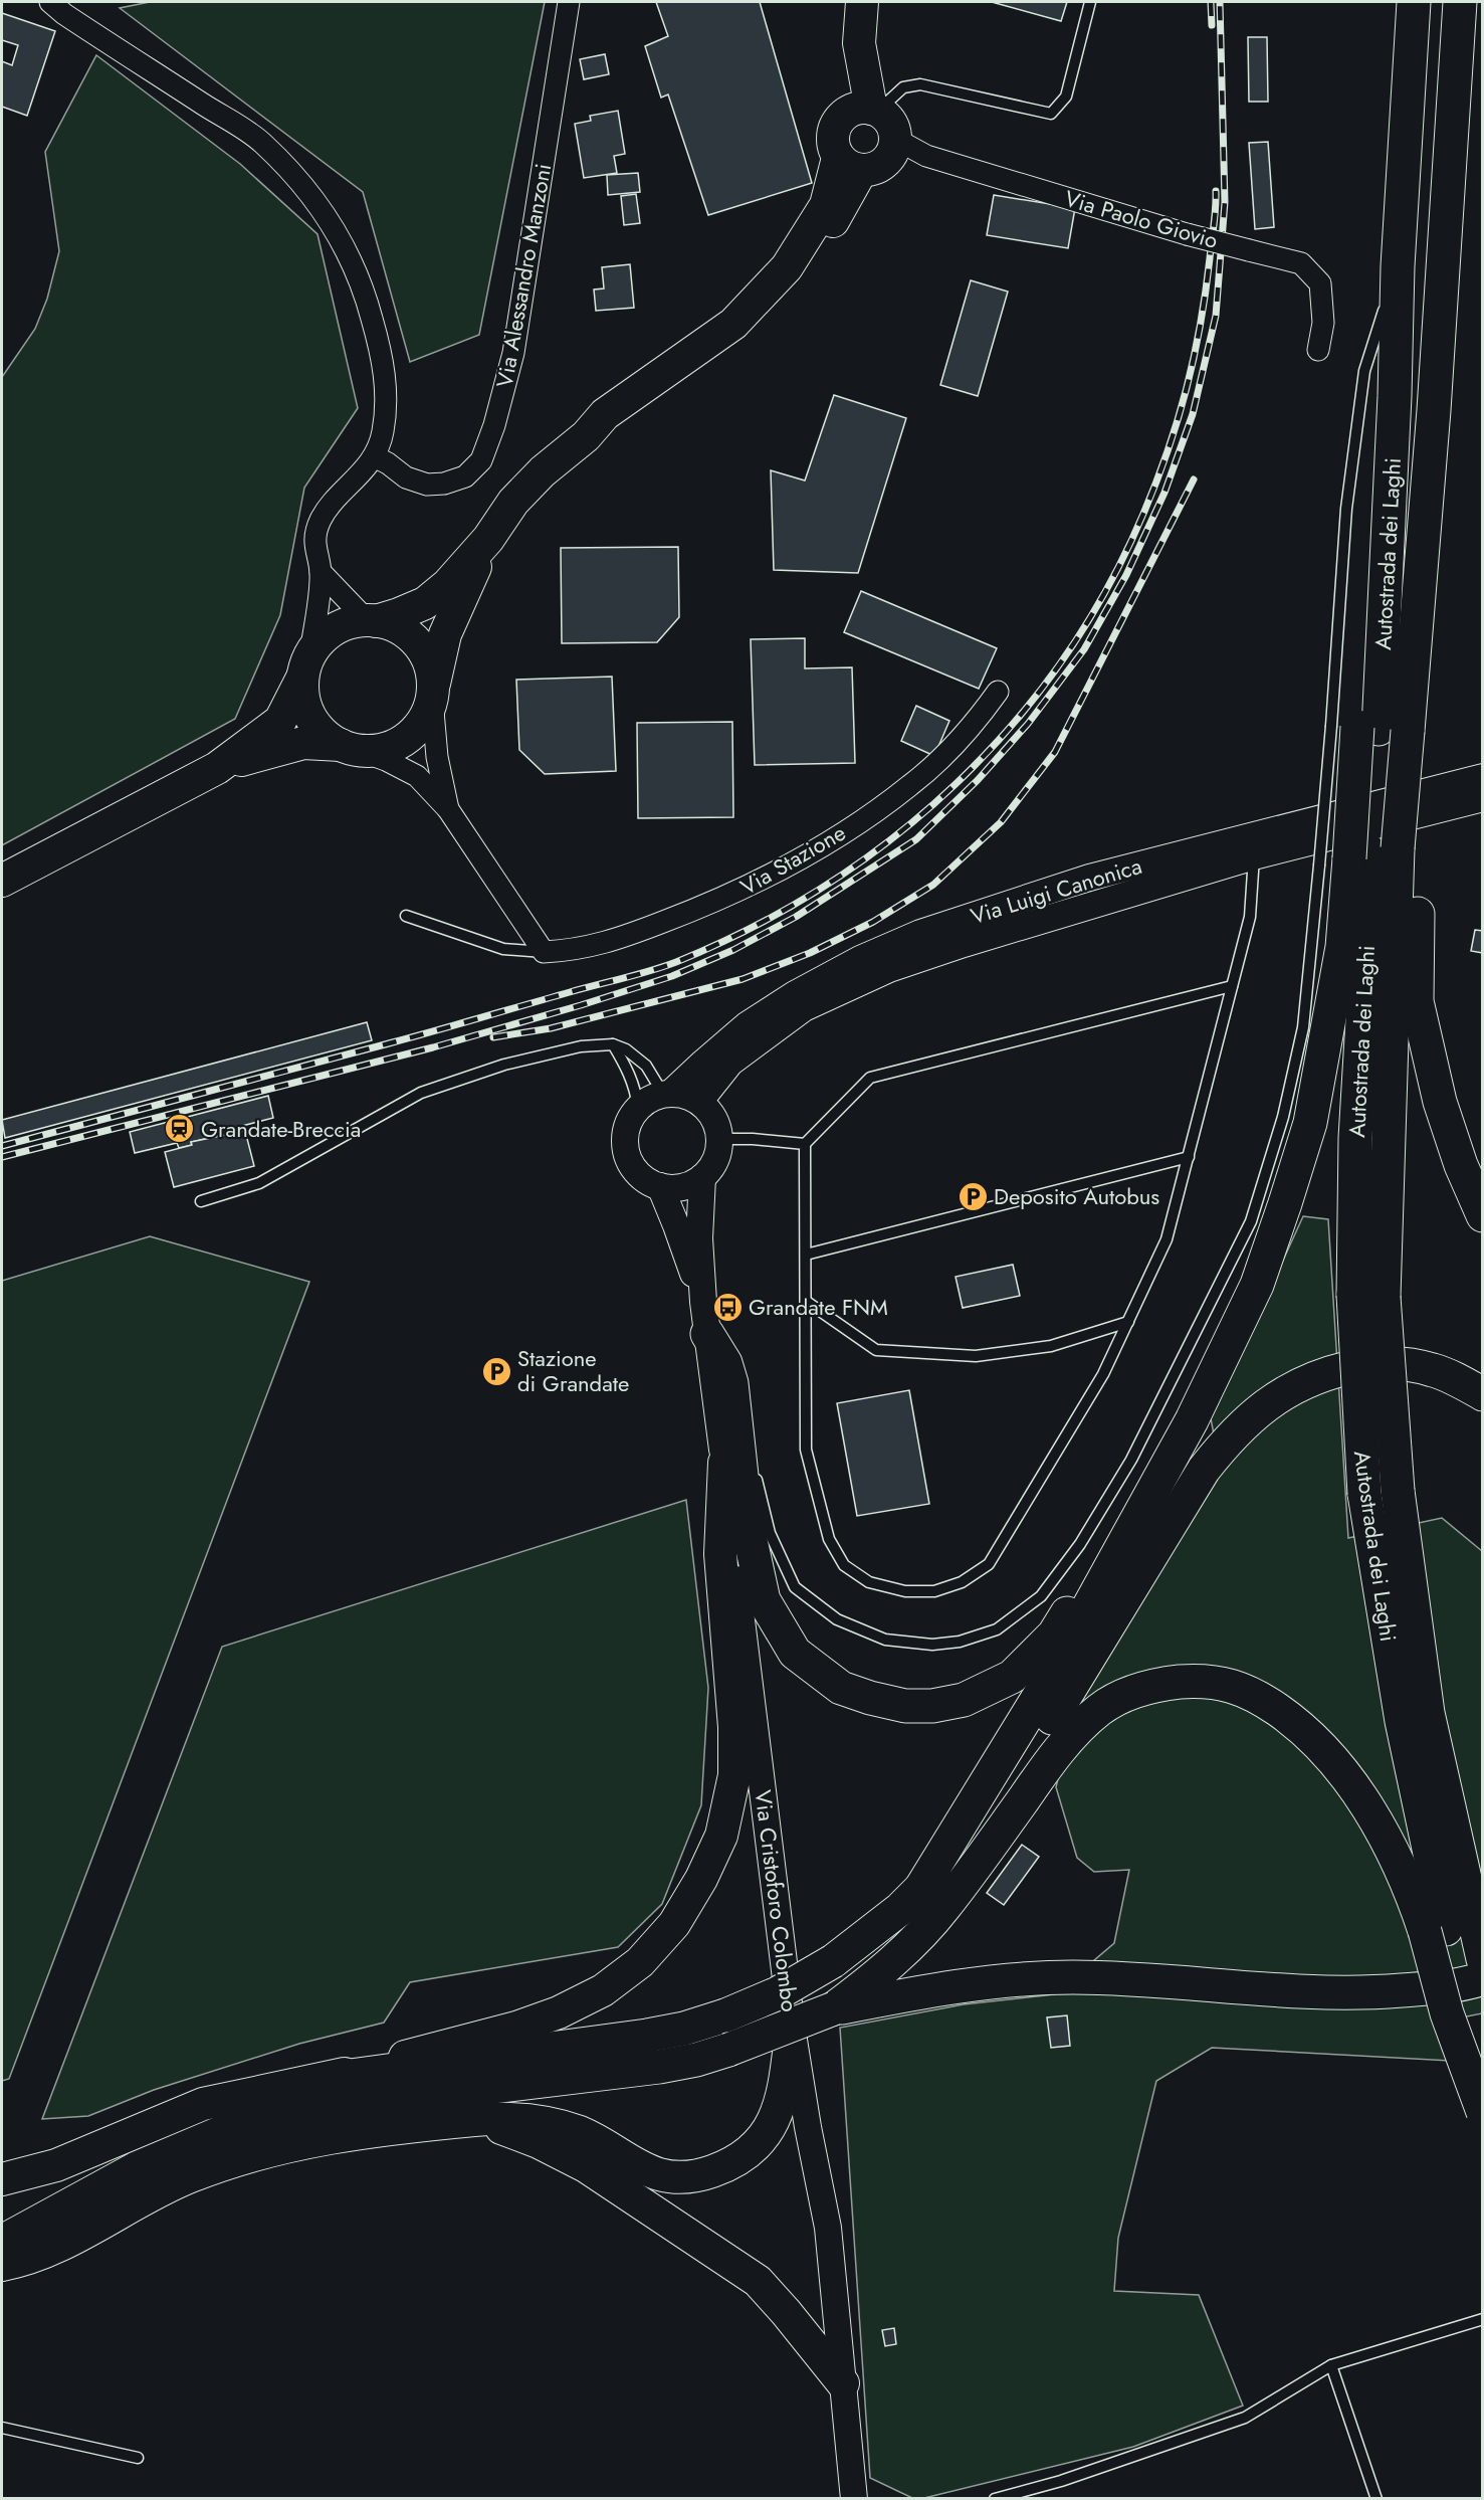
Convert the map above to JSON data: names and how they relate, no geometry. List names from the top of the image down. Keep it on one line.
{"streets":{"highway":["Autostrada dei Laghi"],"street":["Via Paolo Giovio","Via Alessandro Manzoni","Via Stazione","Via Luigi Canonica","Via Cristoforo Colombo"]},"crossings":[["Via Luigi Canonica","Via Cristoforo Colombo"]],"places":{"station":["Grandate-Breccia"],"parking":["Deposito Autobus","Stazione di Grandate"],"bus stop":["Grandate FNM"]}}
